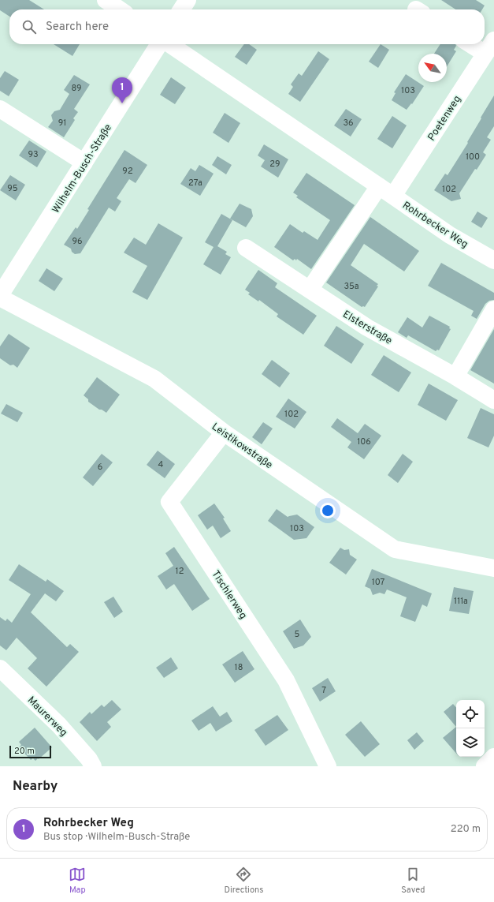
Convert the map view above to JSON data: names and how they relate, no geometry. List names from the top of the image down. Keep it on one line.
{"streets":{"street":["Poetenweg","Wilhelm-Busch-Straße","Rohrbecker Weg","Elsterstraße","Leistikowstraße","Tischlerweg","Maurerweg"]},"crossings":[["Poetenweg","Rohrbecker Weg"],["Wilhelm-Busch-Straße","Leistikowstraße"],["Leistikowstraße","Tischlerweg"]],"house_numbers":["89","103","91","36","93","100","29","92","27a","95","102","96","35a","102","106","4","6","103","12","107","111a","5","18","7"],"scale_bar":"20 m","north":"top left","page":{"search":"Search here","pins":"1","scale":"20 m","heading":"Nearby","list":[{"mark":"1","name":"Rohrbecker Weg","note":"Bus stop · Wilhelm-Busch-Straße","value":"220 m"}],"nav":["Map","Directions","Saved"]}}
